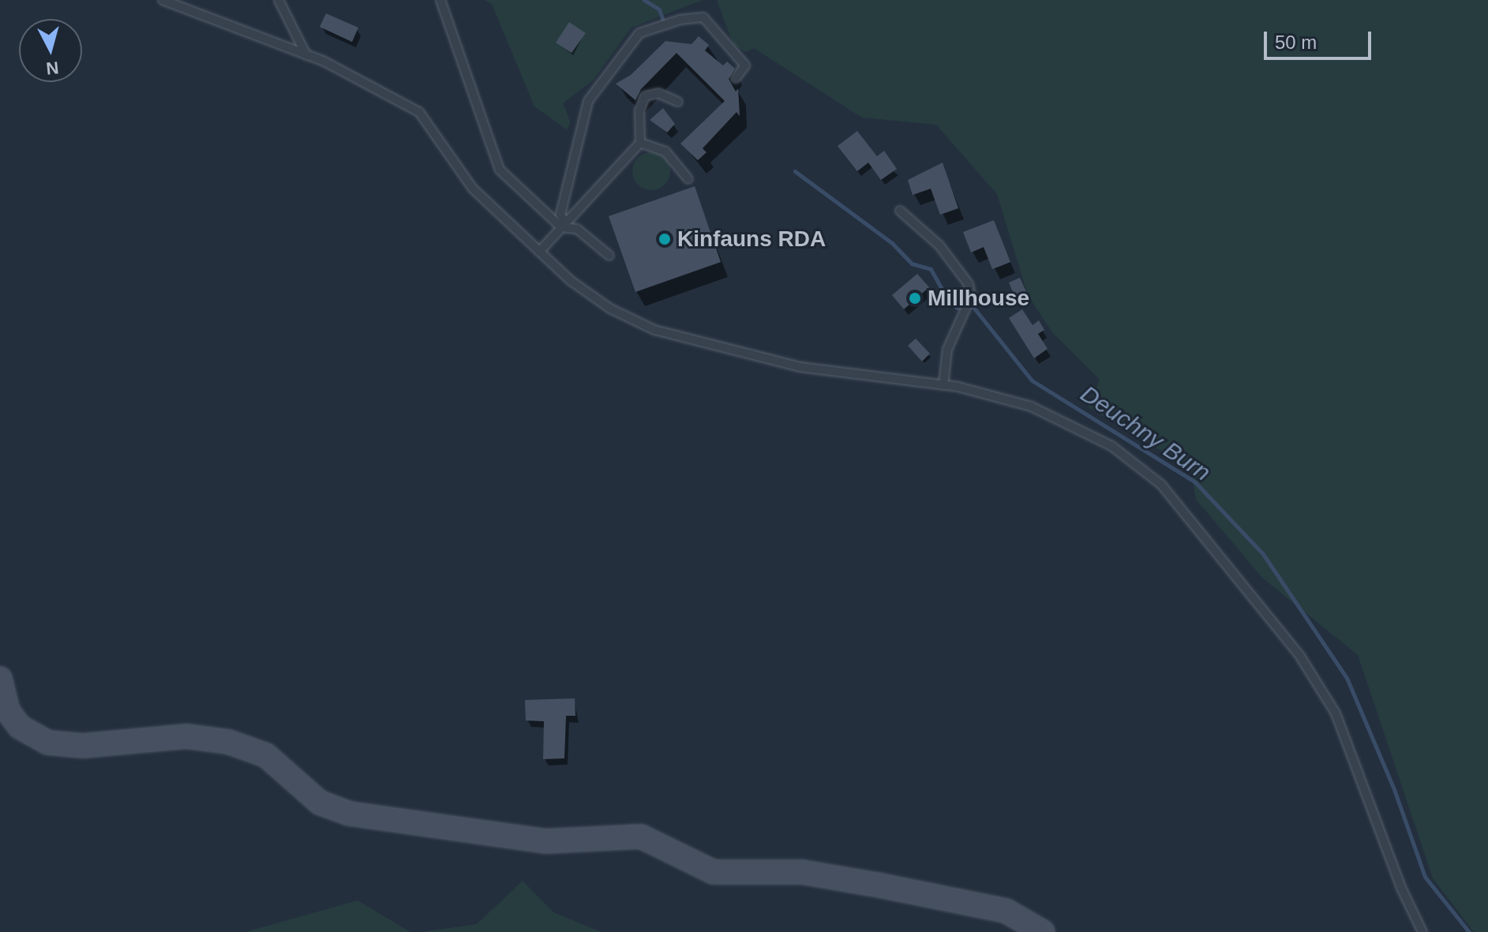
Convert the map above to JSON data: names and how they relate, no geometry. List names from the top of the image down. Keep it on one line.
{"water":["Deuchny Burn"],"places":["Kinfauns RDA","Millhouse"],"scale_bar":"50 m","north":"bottom"}
